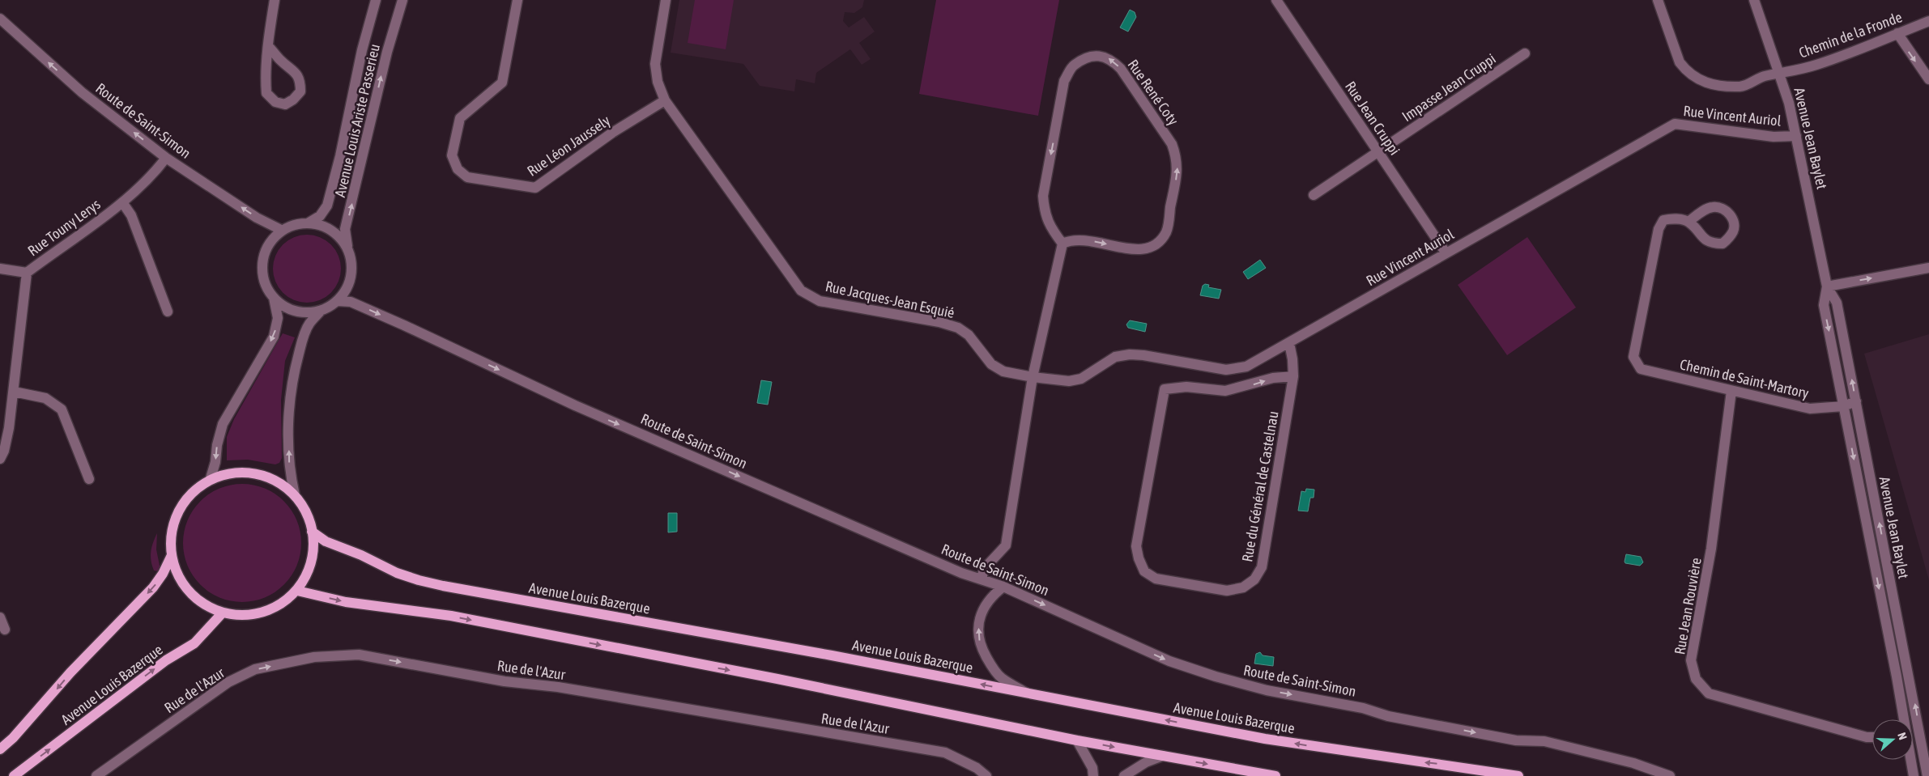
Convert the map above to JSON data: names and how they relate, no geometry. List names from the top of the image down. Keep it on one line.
{"streets":{"main road":["Avenue Louis Bazerque"],"street":["Chemin de la Fronde","Impasse Jean Cruppi","Rue René Coty","Rue Vincent Auriol","Rue Jean Cruppi","Route de Saint-Simon","Avenue Louis Ariste Passerieu","Avenue Jean Baylet","Rue Léon Jaussely","Rue Touny Lerys","Rue Jacques-Jean Esquié","Chemin de Saint-Martory","Rue du Général de Castelnau","Rue Jean Rouvière","Rue de l'Azur"]},"crossings":[["Chemin de la Fronde","Avenue Jean Baylet"],["Impasse Jean Cruppi","Rue Jean Cruppi"],["Rue Vincent Auriol","Rue Jean Cruppi"],["Rue Vincent Auriol","Avenue Jean Baylet"],["Rue Vincent Auriol","Rue Jacques-Jean Esquié"],["Rue Vincent Auriol","Rue du Général de Castelnau"],["Route de Saint-Simon","Avenue Louis Ariste Passerieu"],["Route de Saint-Simon","Rue Touny Lerys"],["Avenue Jean Baylet","Chemin de Saint-Martory"],["Rue Léon Jaussely","Rue Jacques-Jean Esquié"],["Chemin de Saint-Martory","Rue Jean Rouvière"]],"one_way":["Rue de l'Azur"],"north":"right"}
